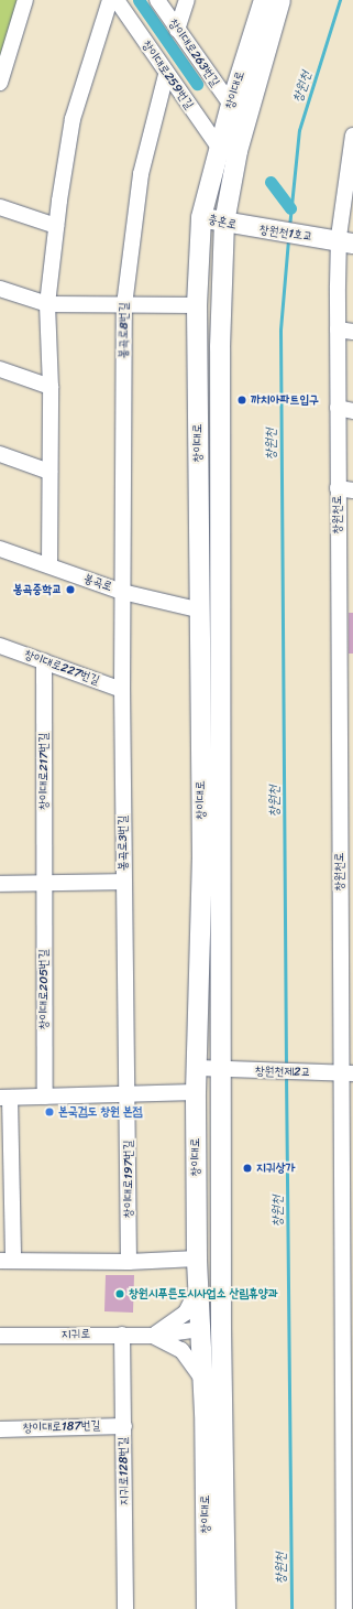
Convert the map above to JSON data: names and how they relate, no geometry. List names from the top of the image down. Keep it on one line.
{"streets":{"main road":["창이대로","충혼로","창원천1호교"],"street":["창이대로263번길","창이대로259번길","봉곡로8번길","창원천로","봉곡로","창이대로227번길","창이대로217번길","봉곡로3번길","창이대로205번길","창원천제2교","창이대로197번길","지귀로","창이대로187번길","지귀로128번길"]},"crossings":[["창이대로263번길","창이대로"],["창이대로259번길","창이대로"],["창이대로259번길","봉곡로8번길"],["창이대로","충혼로"],["창이대로","봉곡로"],["창이대로","창원천제2교"],["창이대로","지귀로"],["충혼로","창원천1호교"],["창원천1호교","창원천로"],["봉곡로8번길","봉곡로"],["봉곡로8번길","봉곡로3번길"],["창원천로","창원천제2교"],["봉곡로","봉곡로3번길"],["창이대로227번길","창이대로217번길"],["창이대로227번길","봉곡로3번길"],["창이대로217번길","창이대로205번길"],["봉곡로3번길","창이대로197번길"],["지귀로","지귀로128번길"],["창이대로187번길","지귀로128번길"]],"water":["창원천"],"places":["까치아파트입구","봉곡중학교","본국검도 창원 본점","지귀상가","창원시푸른도시사업소 산림휴양과"]}
